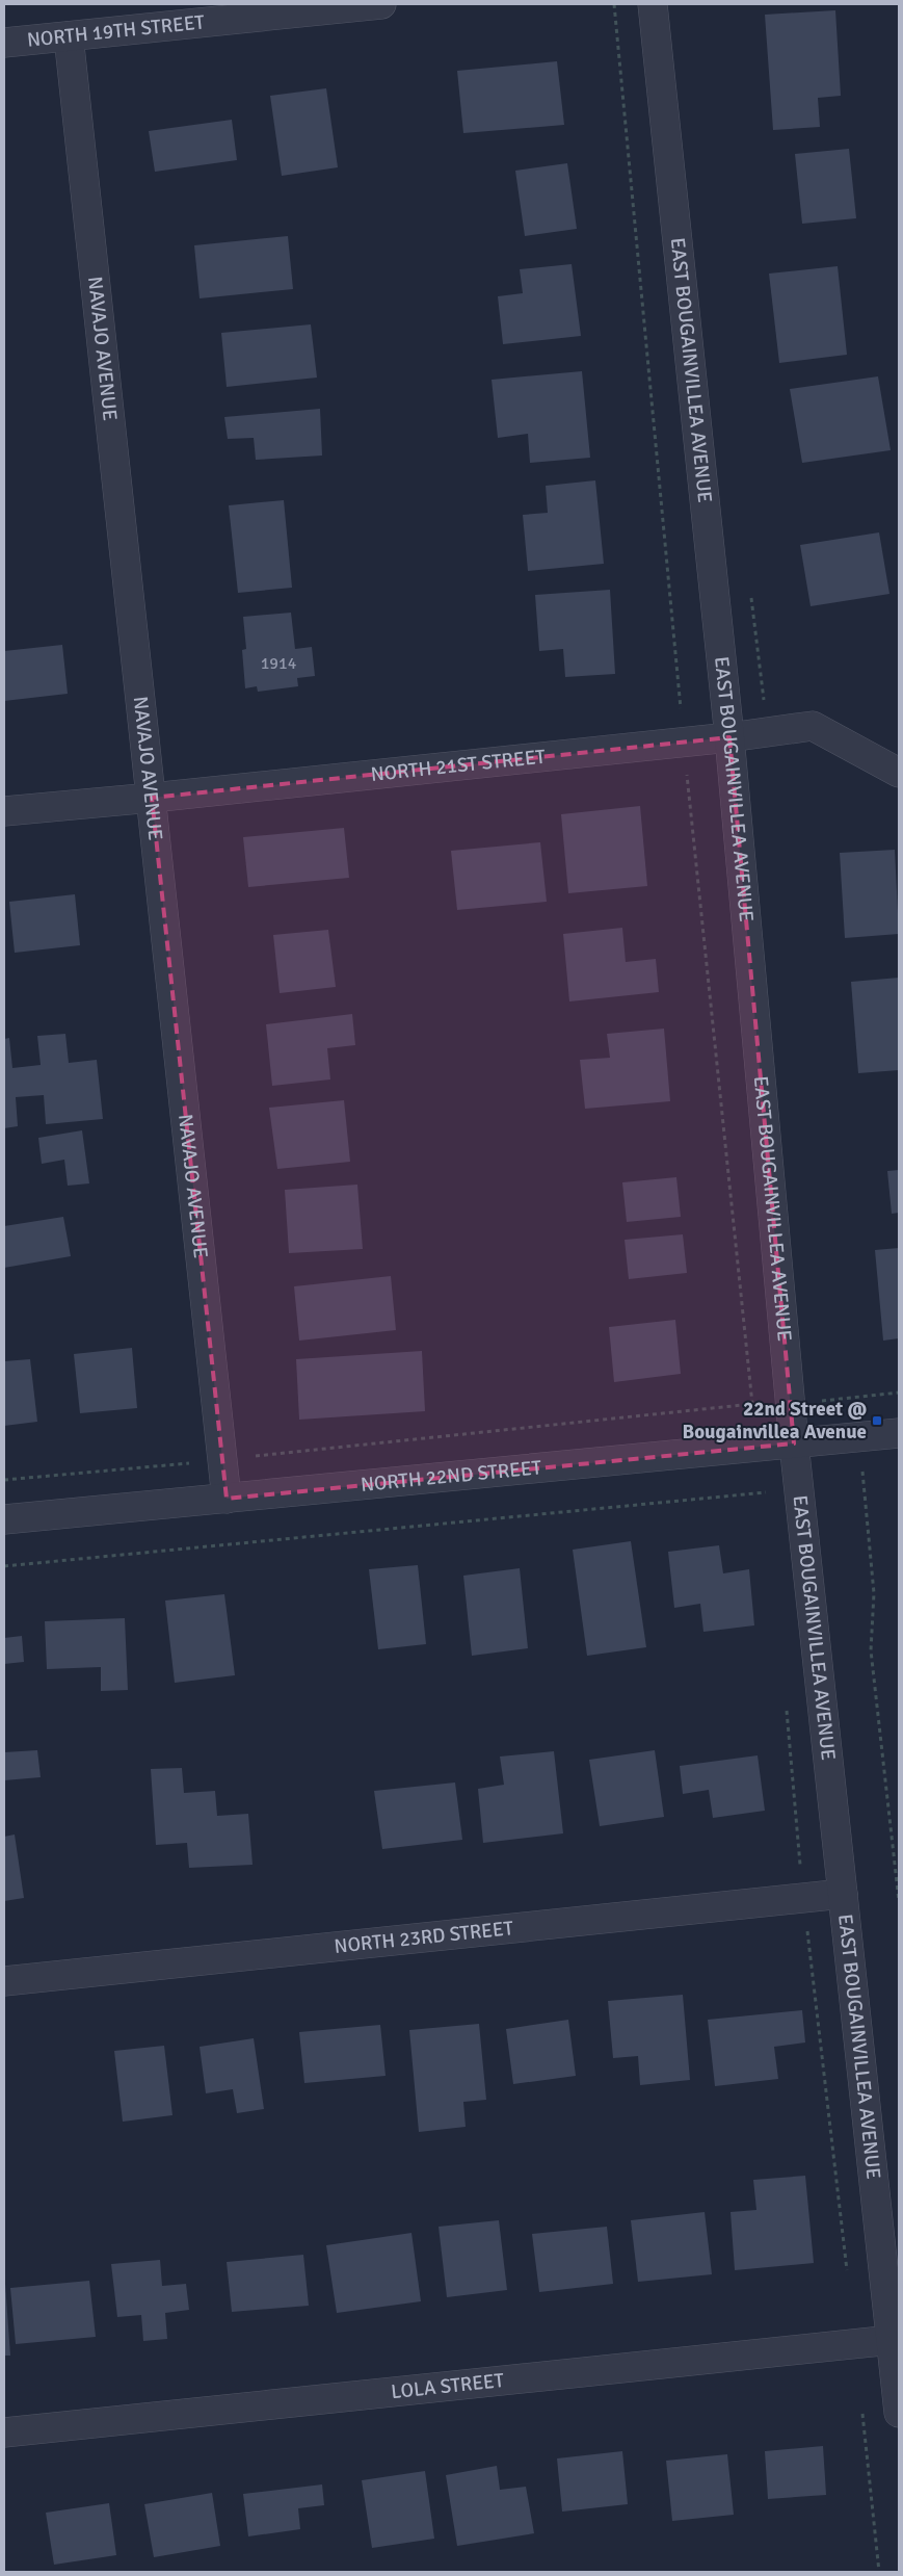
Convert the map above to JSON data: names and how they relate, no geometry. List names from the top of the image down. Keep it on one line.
{"streets":{"street":["NORTH 19TH STREET","NAVAJO AVENUE","EAST BOUGAINVILLEA AVENUE","NORTH 21ST STREET","NORTH 22ND STREET","NORTH 23RD STREET","LOLA STREET"]},"crossings":[["NORTH 19TH STREET","NAVAJO AVENUE"],["NAVAJO AVENUE","NORTH 21ST STREET"],["NAVAJO AVENUE","NORTH 22ND STREET"],["EAST BOUGAINVILLEA AVENUE","NORTH 21ST STREET"],["EAST BOUGAINVILLEA AVENUE","NORTH 22ND STREET"],["EAST BOUGAINVILLEA AVENUE","NORTH 23RD STREET"],["EAST BOUGAINVILLEA AVENUE","LOLA STREET"]],"places":{"transit":["22nd Street @ Bougainvillea Avenue"]},"house_numbers":["1914"]}
